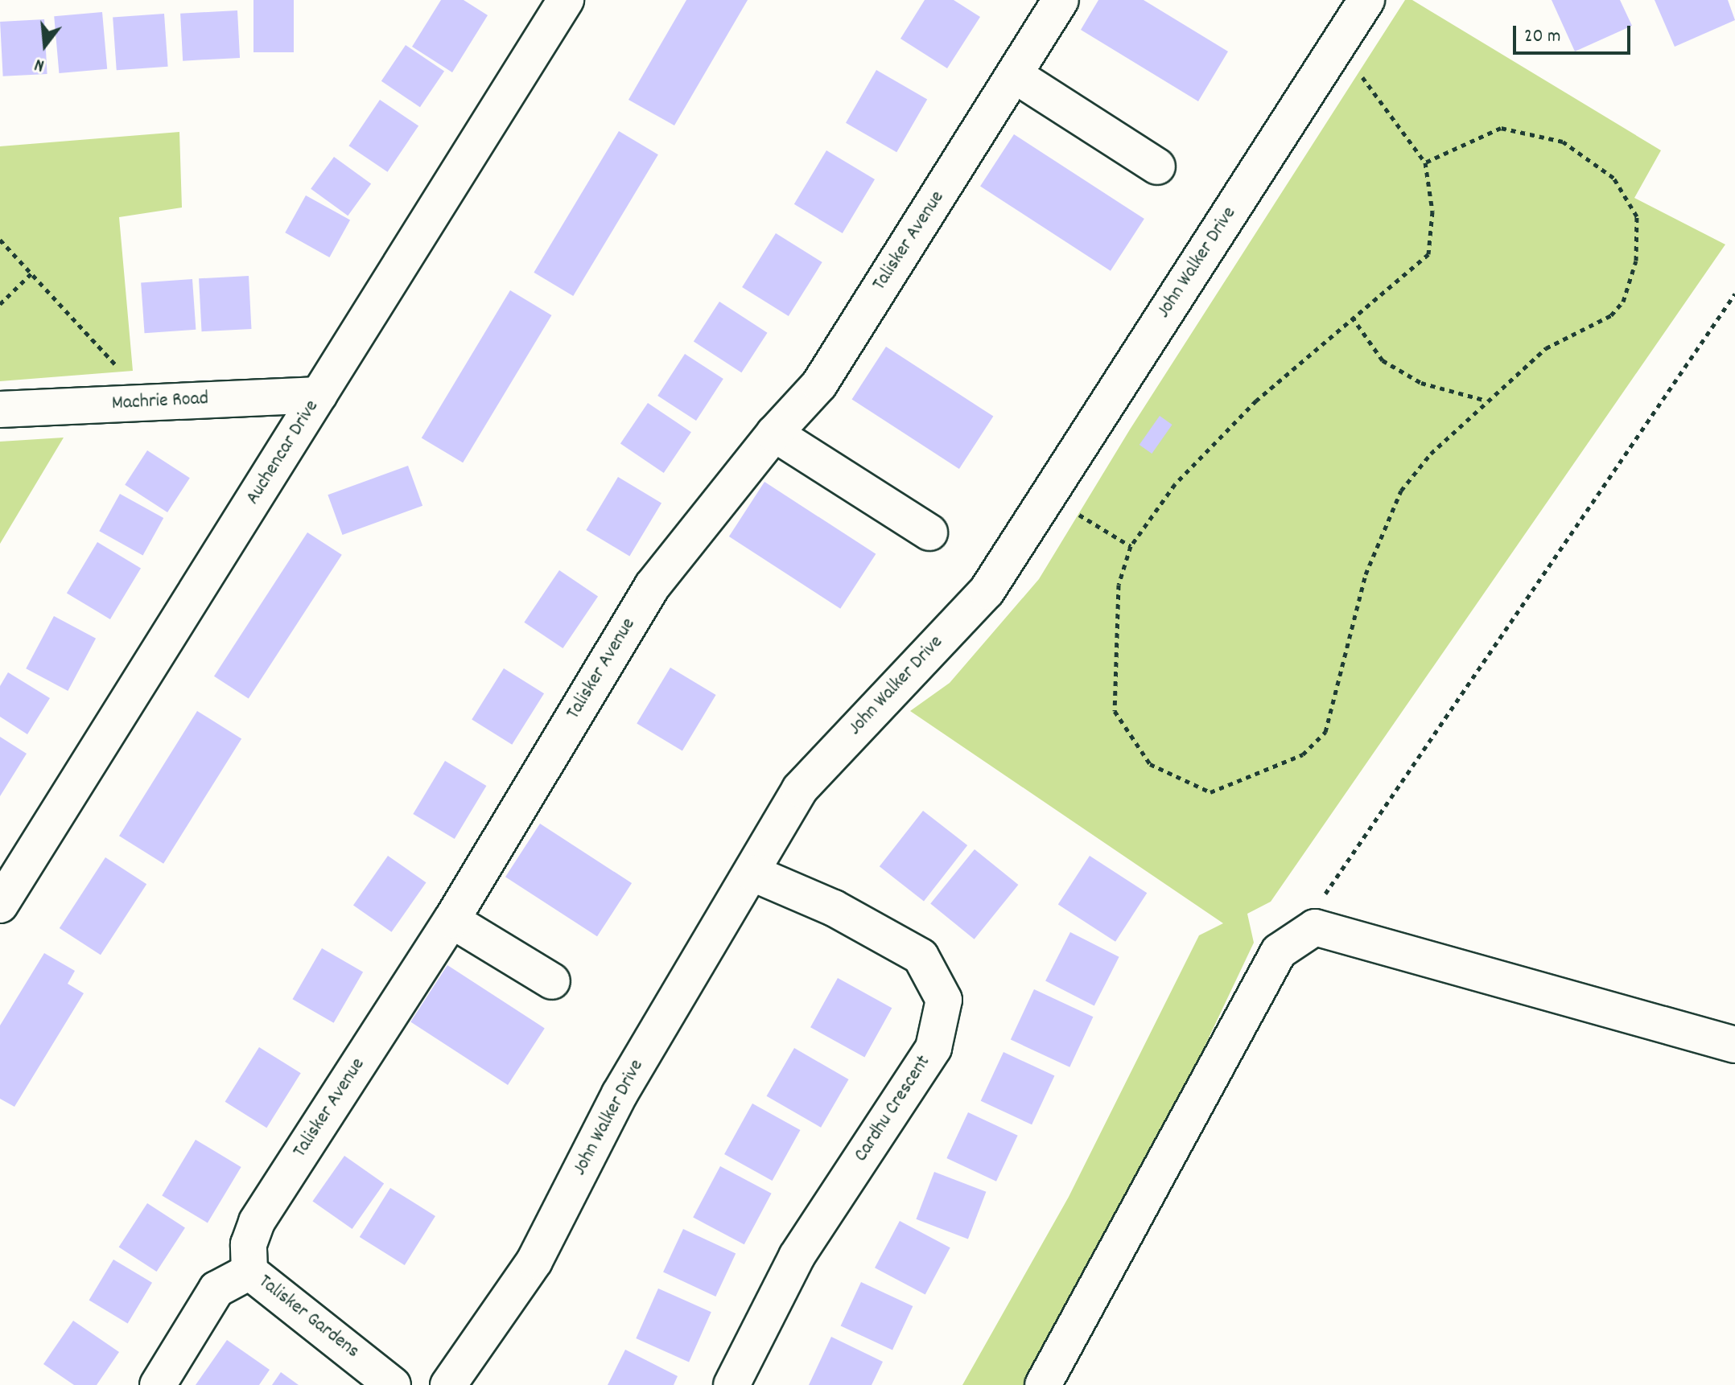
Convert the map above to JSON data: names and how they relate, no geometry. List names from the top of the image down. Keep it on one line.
{"streets":{"street":["Talisker Avenue","John Walker Drive","Machrie Road","Auchencar Drive","Cardhu Crescent","Talisker Gardens"]},"crossings":[["Talisker Avenue","Talisker Gardens"],["John Walker Drive","Cardhu Crescent"],["Machrie Road","Auchencar Drive"]],"scale_bar":"20 m","north":"bottom"}
